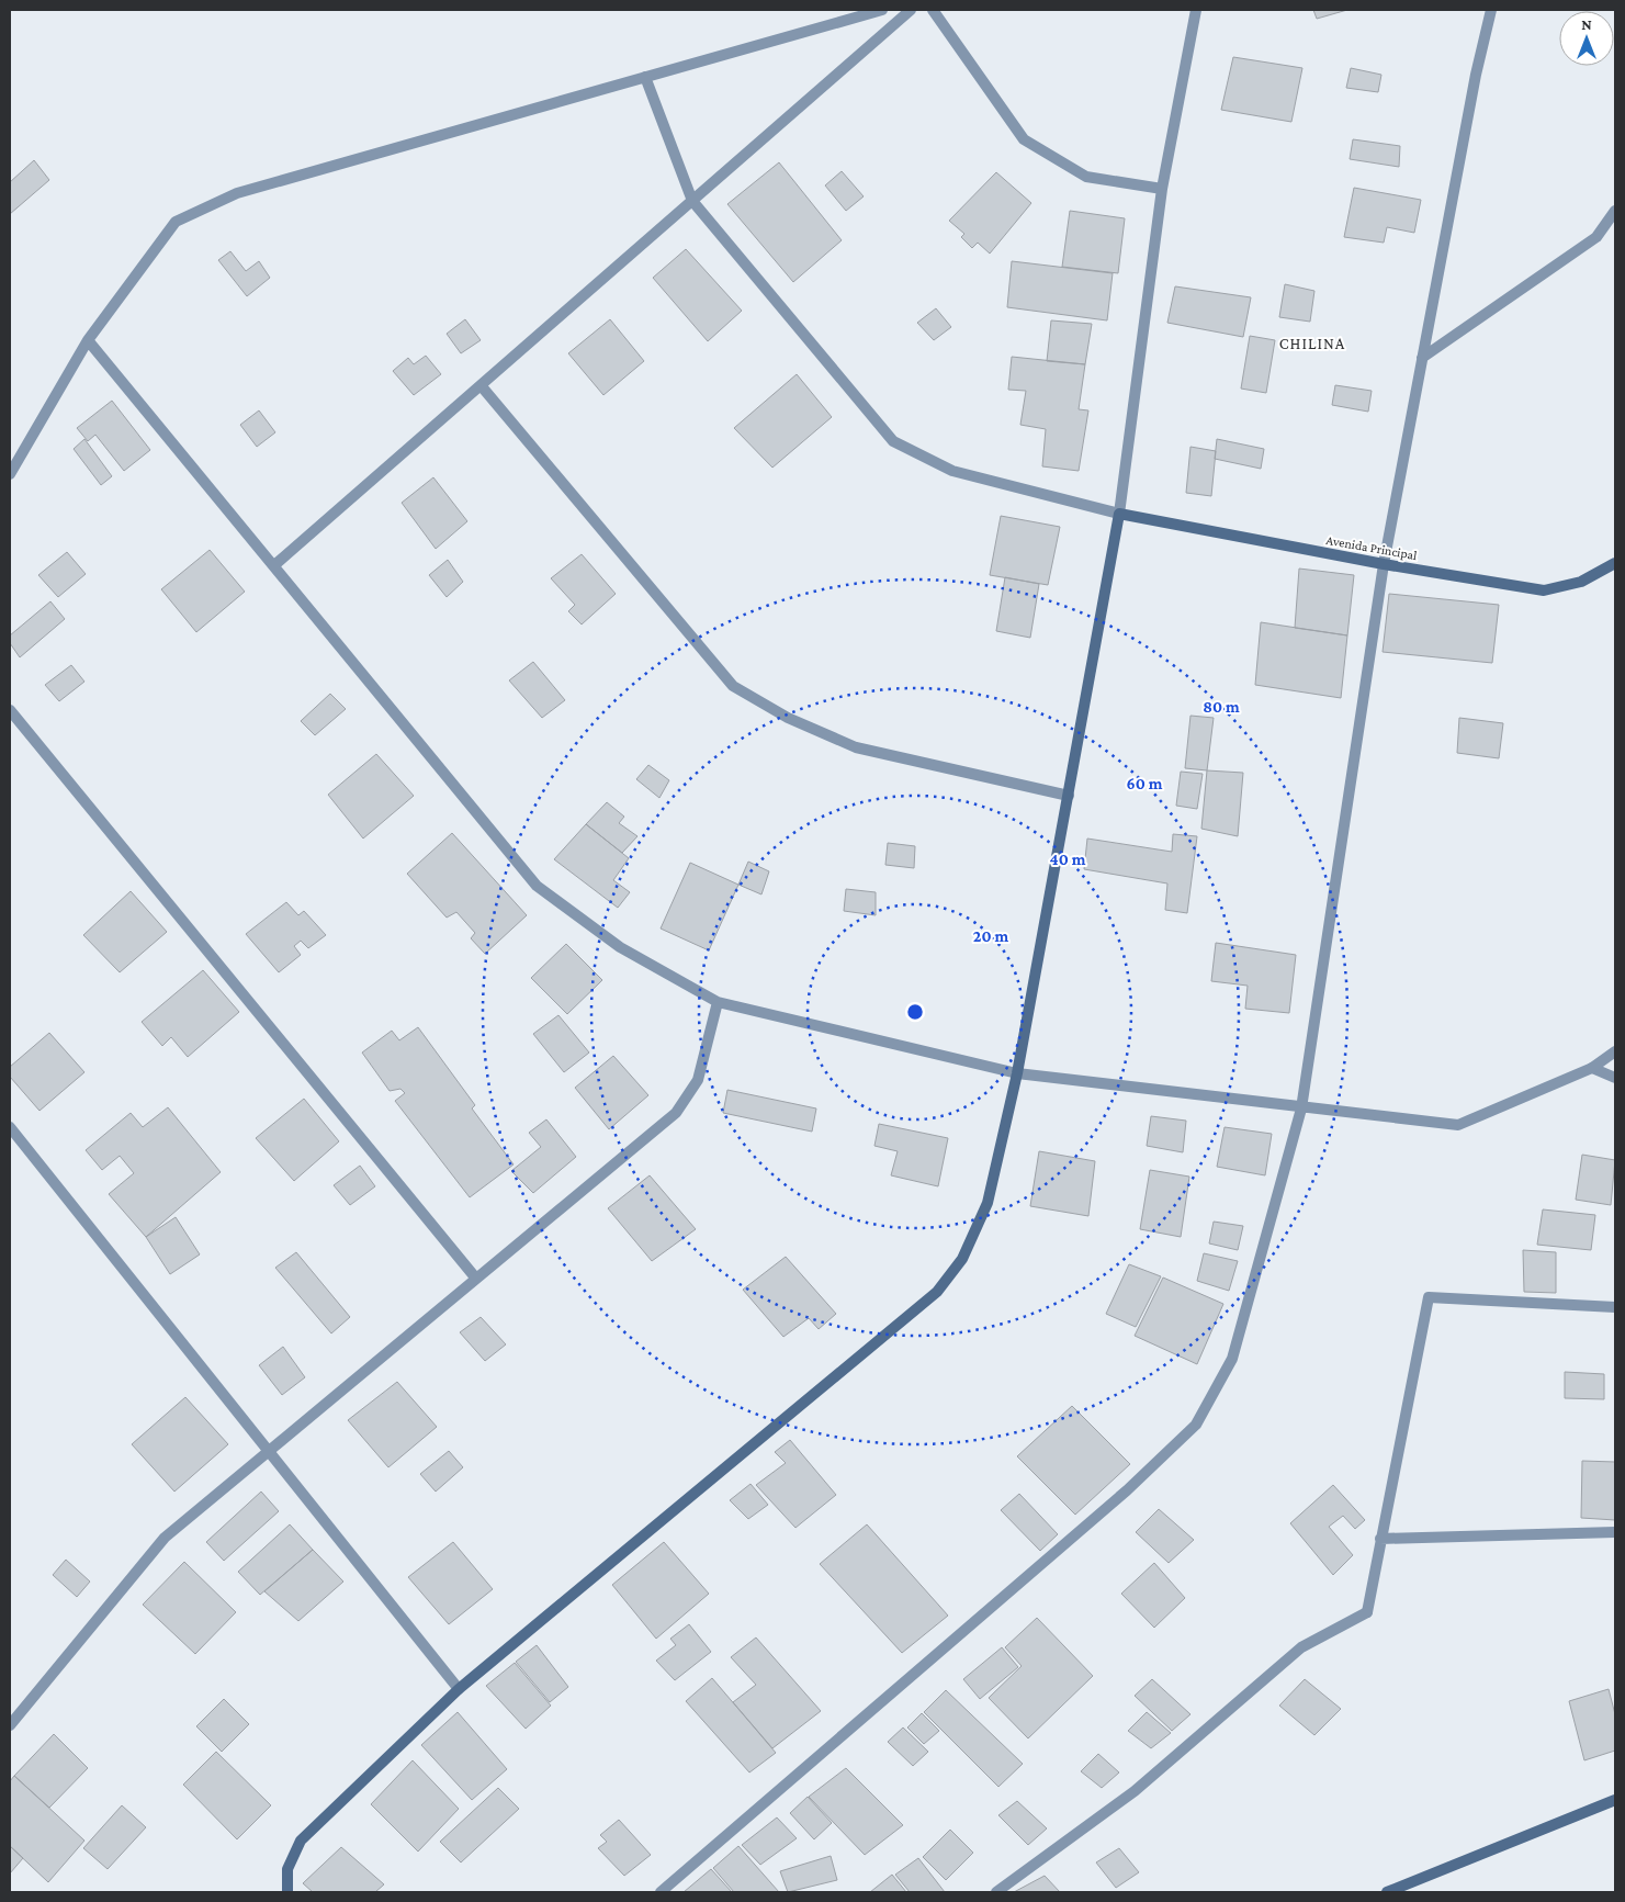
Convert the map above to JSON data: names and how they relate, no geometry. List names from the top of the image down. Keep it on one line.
{"streets":{"street":["Avenida Principal"]},"districts":["CHILINA"],"north":"top","rings":["80 m","60 m","40 m","20 m"]}
